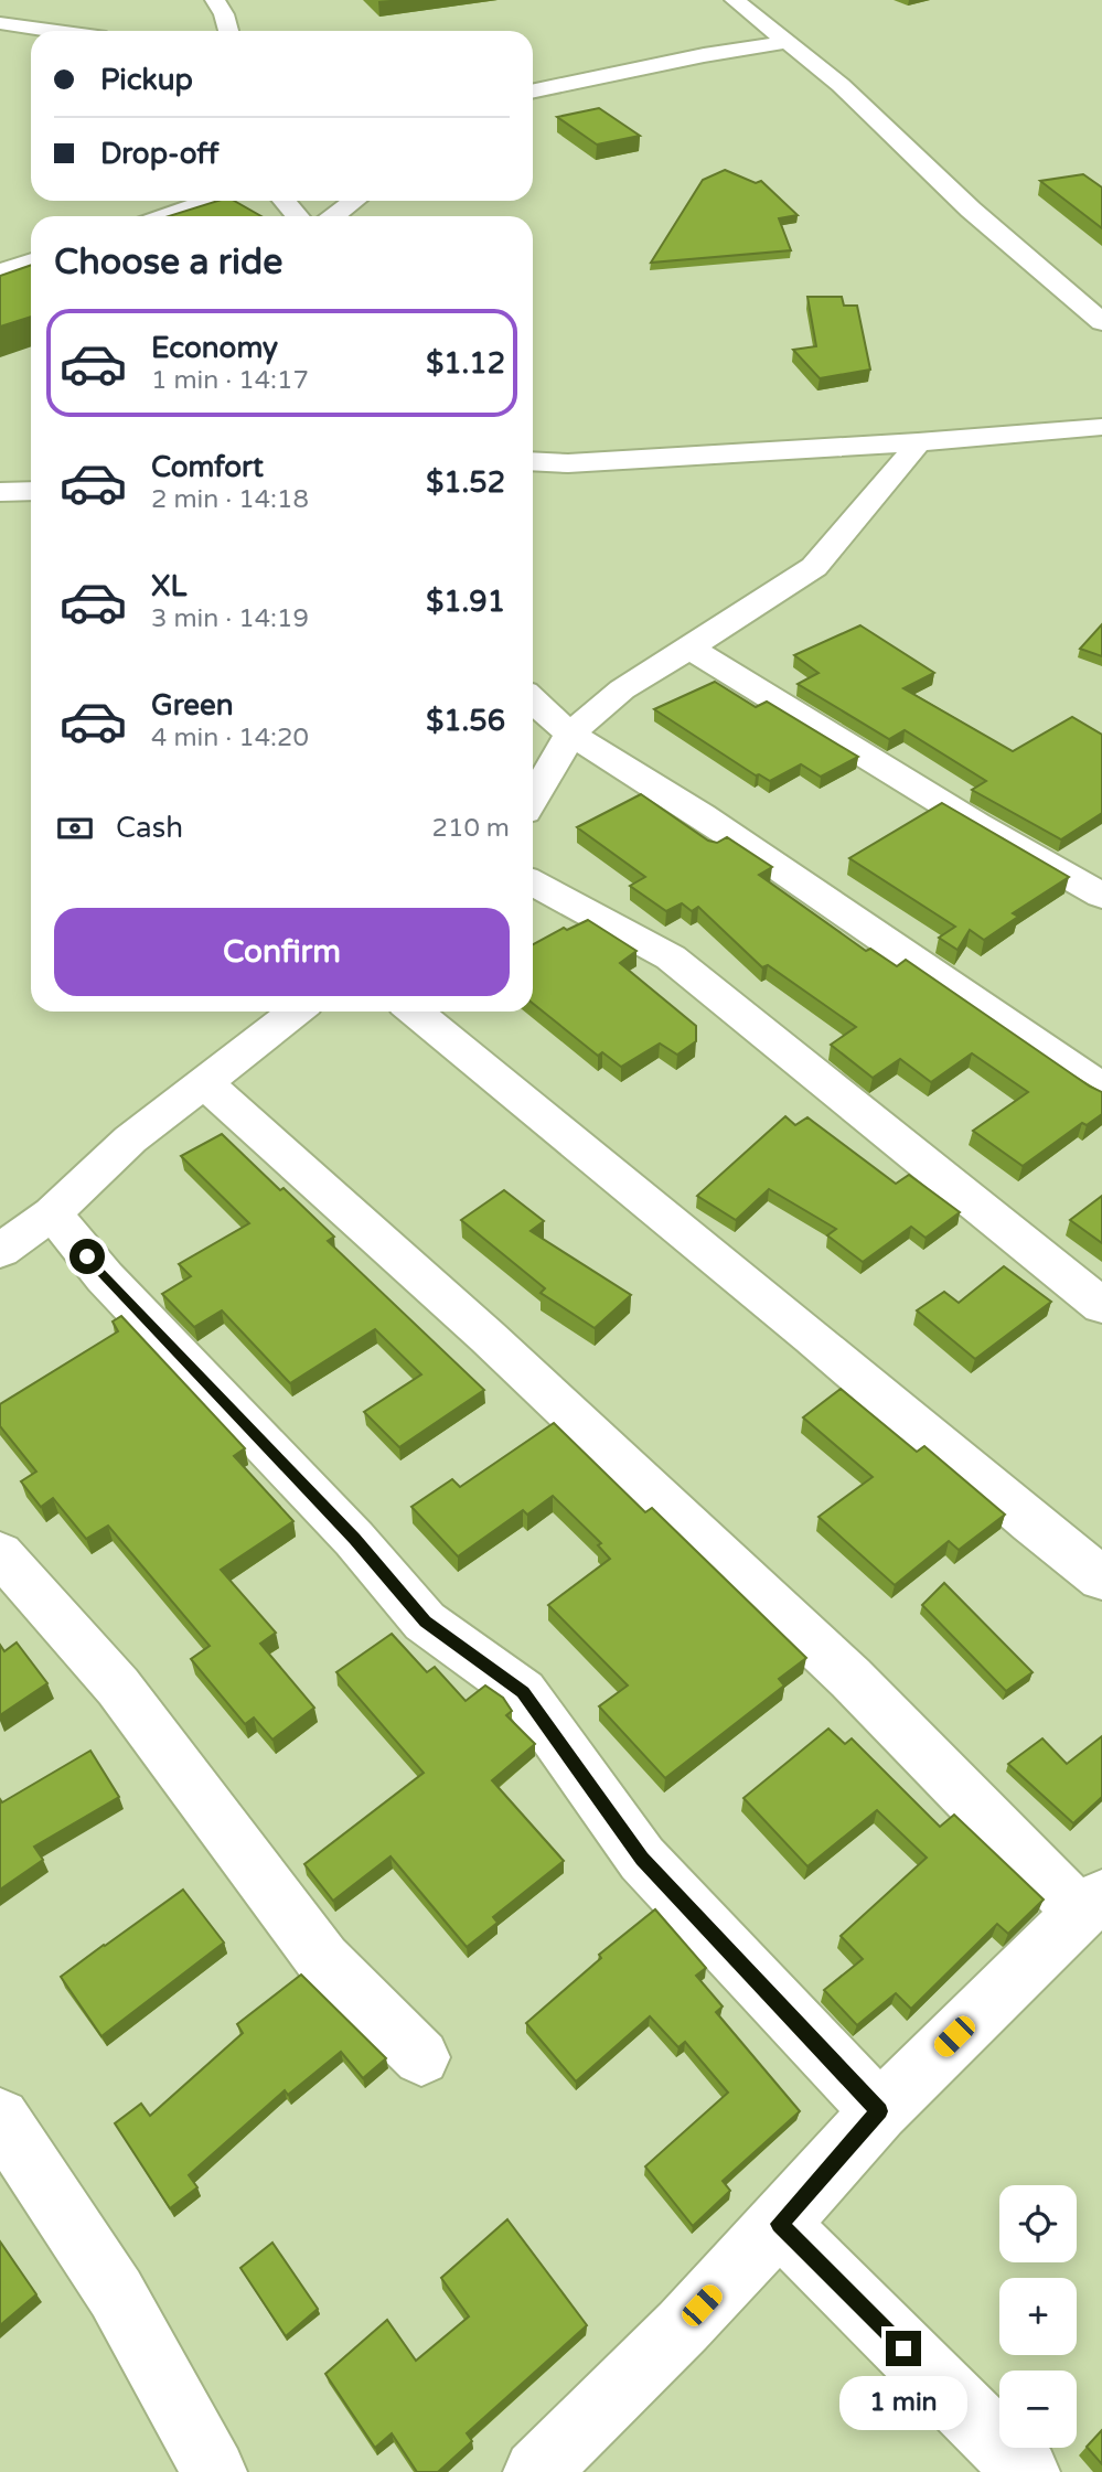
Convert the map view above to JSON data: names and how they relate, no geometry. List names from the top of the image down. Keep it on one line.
{"page":{"banner":["Pickup","Drop-off"],"heading":"Choose a ride","list":[{"name":"Economy","note":"1 min · 14:17","value":"$1.12"},{"name":"Comfort","note":"2 min · 14:18","value":"$1.52"},{"name":"XL","note":"3 min · 14:19","value":"$1.91"},{"name":"Green","note":"4 min · 14:20","value":"$1.56"}],"pay":["Cash","210 m"],"buttons":"Confirm","map_buttons":["+","−"],"bubble":"1 min"}}
